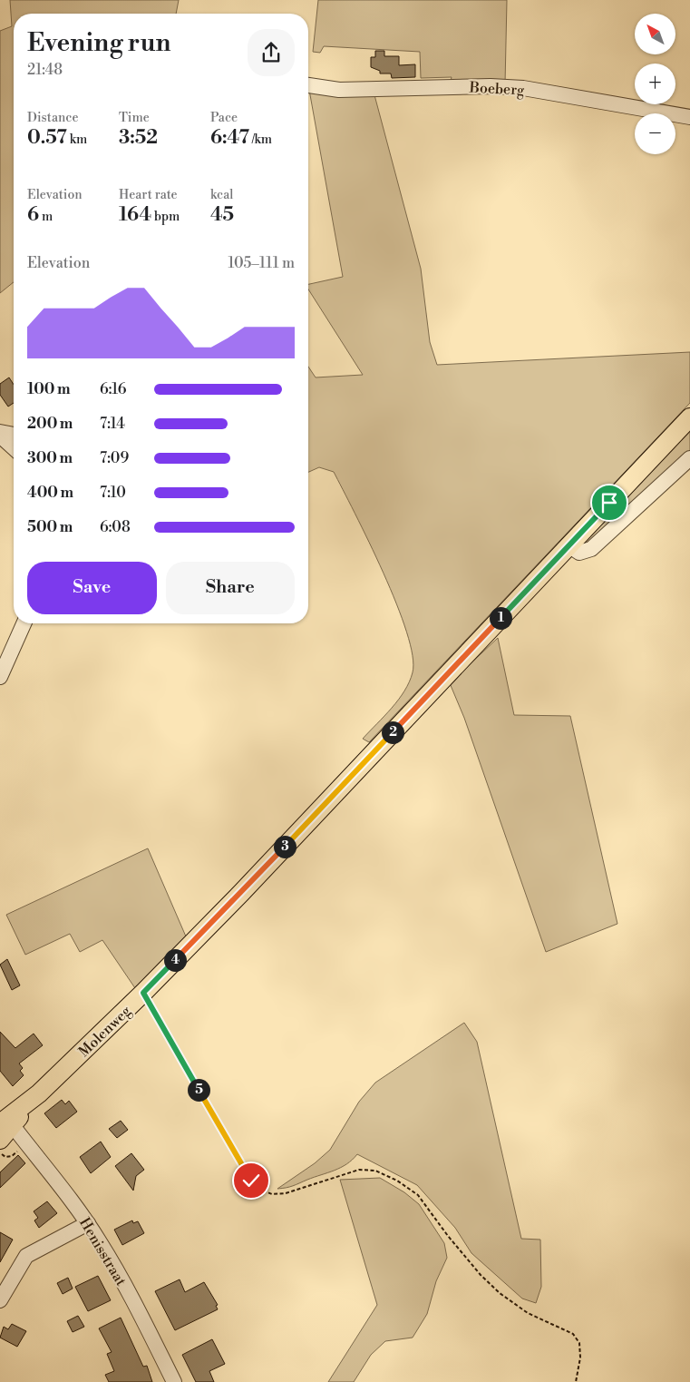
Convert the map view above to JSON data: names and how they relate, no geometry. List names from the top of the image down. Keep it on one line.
{"streets":{"main road":["Molenweg"],"street":["Boeberg","Henisstraat"]},"north":"top left","page":{"map_buttons":["+","−"],"heading":["Evening run","21:48"],"stats":[["Distance","0.57 km"],["Time","3:52"],["Pace","6:47 /km"],["Elevation","6 m"],["Heart rate","164 bpm"],["kcal","45"]],"chart":["Elevation","105–111 m"],"list":[{"name":"100 m","note":"6:16"},{"name":"200 m","note":"7:14"},{"name":"300 m","note":"7:09"},{"name":"400 m","note":"7:10"},{"name":"500 m","note":"6:08"}],"buttons":["Save","Share"],"pins":["1","2","3","4","5"]}}
